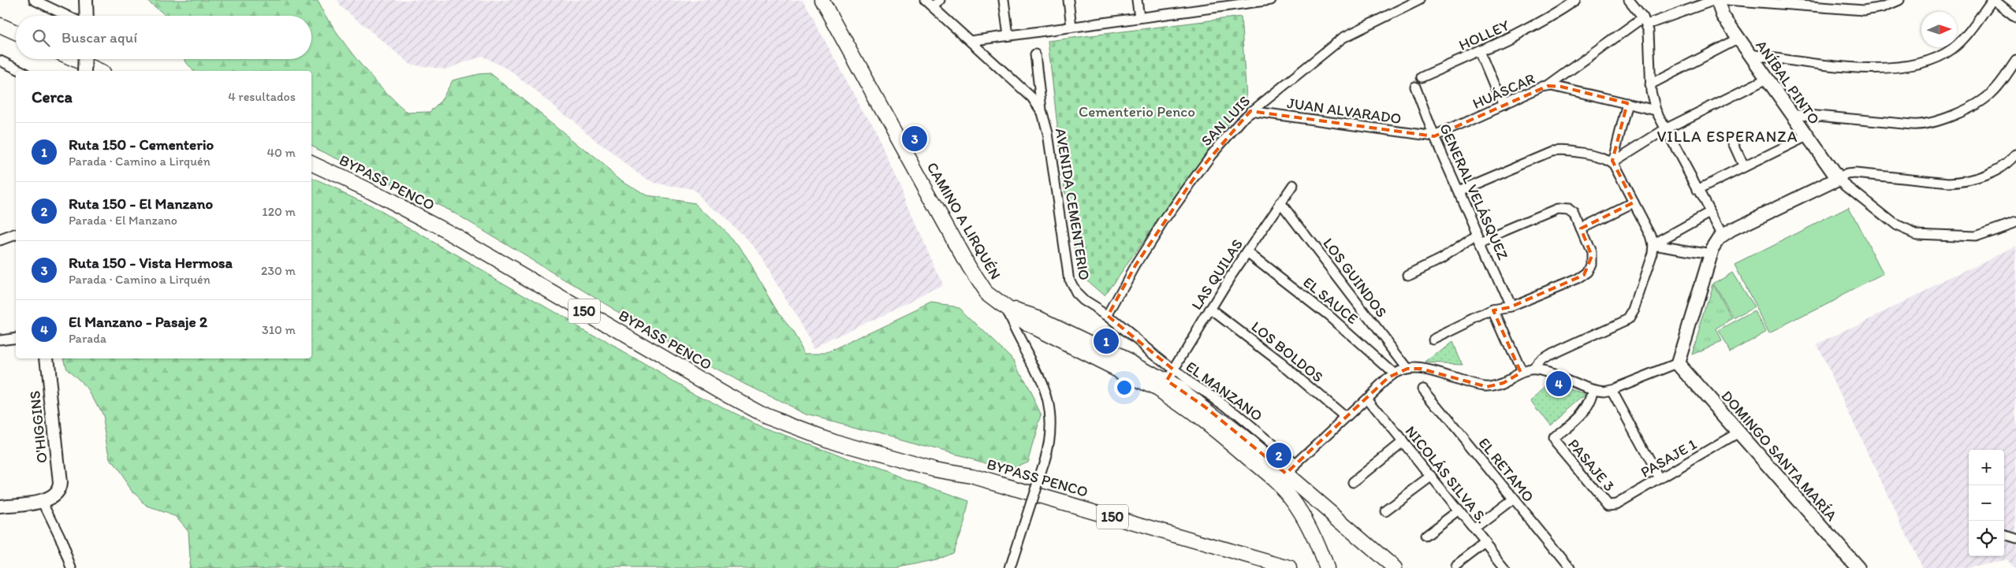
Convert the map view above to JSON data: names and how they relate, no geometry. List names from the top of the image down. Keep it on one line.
{"streets":{"main road":["BYPASS PENCO","CAMINO A LIRQUÉN","150"],"street":["HOLLEY","ANÍBAL PINTO","HUÁSCAR","JUAN ALVARADO","SAN LUIS","GENERAL VELÁSQUEZ","AVENIDA CEMENTERIO","LAS QUILAS","LOS GUINDOS","EL SAUCE","LOS BOLDOS","EL MANZANO","O'HIGGINS","DOMINGO SANTA MARÍA","PASAJE 1","PASAJE 3","EL RETAMO","NICOLÁS SILVA S."]},"crossings":[["HUÁSCAR","JUAN ALVARADO"],["HUÁSCAR","GENERAL VELÁSQUEZ"],["JUAN ALVARADO","SAN LUIS"],["JUAN ALVARADO","GENERAL VELÁSQUEZ"],["SAN LUIS","AVENIDA CEMENTERIO"],["AVENIDA CEMENTERIO","CAMINO A LIRQUÉN"],["AVENIDA CEMENTERIO","LAS QUILAS"],["AVENIDA CEMENTERIO","EL MANZANO"],["CAMINO A LIRQUÉN","LAS QUILAS"],["CAMINO A LIRQUÉN","EL MANZANO"],["LAS QUILAS","LOS GUINDOS"],["LAS QUILAS","EL SAUCE"],["LAS QUILAS","LOS BOLDOS"],["LAS QUILAS","EL MANZANO"],["DOMINGO SANTA MARÍA","PASAJE 1"],["PASAJE 1","PASAJE 3"]],"districts":["VILLA ESPERANZA"],"parks":["Cementerio Penco"],"north":"right","page":{"search":"Buscar aquí","heading":["Cerca","4 resultados"],"list":[{"mark":"1","name":"Ruta 150 - Cementerio","note":"Parada · Camino a Lirquén","value":"40 m"},{"mark":"2","name":"Ruta 150 - El Manzano","note":"Parada · El Manzano","value":"120 m"},{"mark":"3","name":"Ruta 150 - Vista Hermosa","note":"Parada · Camino a Lirquén","value":"230 m"},{"mark":"4","name":"El Manzano - Pasaje 2","note":"Parada","value":"310 m"}],"pins":["3","1","4","2"],"map_buttons":["+","−"]}}
